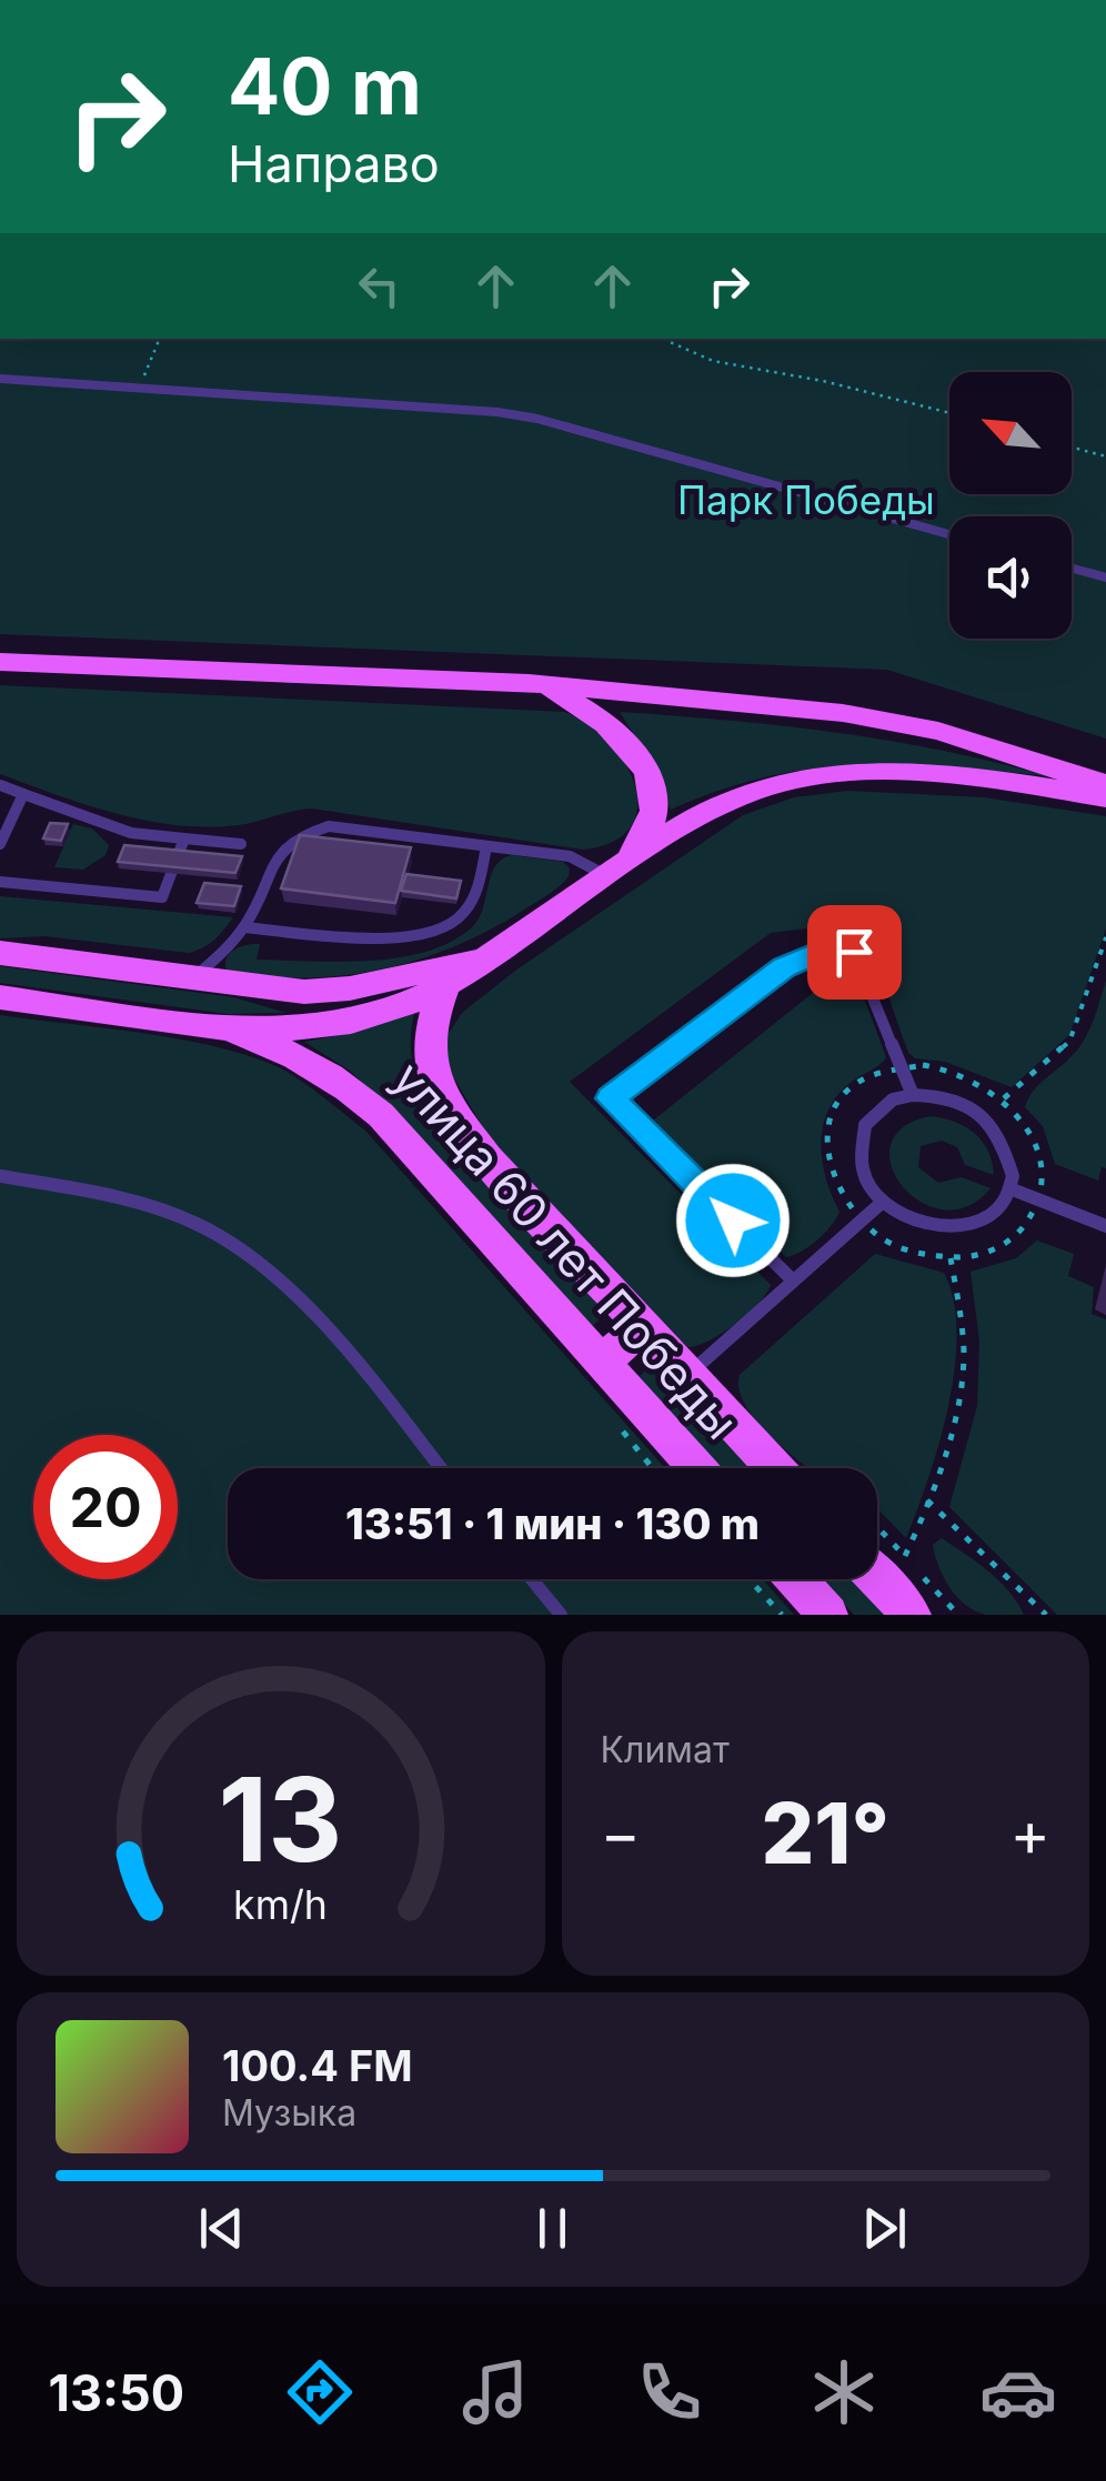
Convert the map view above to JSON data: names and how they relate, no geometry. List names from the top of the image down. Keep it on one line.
{"streets":{"main road":["улица 60 лет Победы"]},"parks":["Парк Победы"],"north":"top left","page":{"turn":["40 m","Направо"],"limit":"20","trip":"13:51 · 1 мин · 130 m","tile":"Климат","heat":["−","21°","+"],"song":["100.4 FM","Музыка"],"tabs":"13:50","gauge":["13","km/h"]}}
